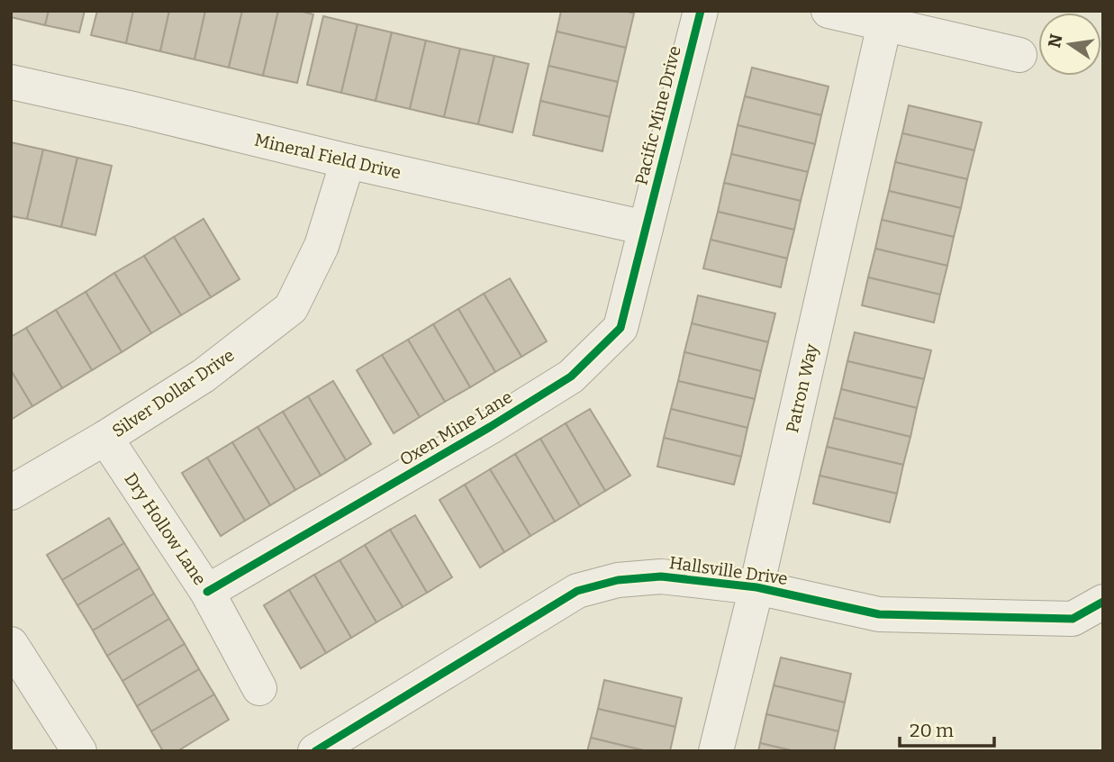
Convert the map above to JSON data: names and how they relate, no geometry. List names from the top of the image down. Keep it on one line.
{"streets":{"street":["Pacific Mine Drive","Mineral Field Drive","Patron Way","Silver Dollar Drive","Oxen Mine Lane","Dry Hollow Lane","Hallsville Drive"]},"crossings":[["Pacific Mine Drive","Mineral Field Drive"],["Pacific Mine Drive","Oxen Mine Lane"],["Mineral Field Drive","Silver Dollar Drive"],["Mineral Field Drive","Oxen Mine Lane"],["Patron Way","Hallsville Drive"],["Silver Dollar Drive","Dry Hollow Lane"],["Oxen Mine Lane","Dry Hollow Lane"]],"scale_bar":"20 m","north":"left"}
